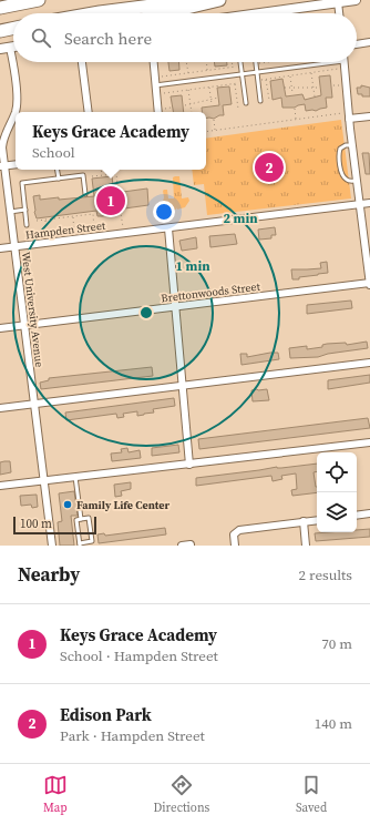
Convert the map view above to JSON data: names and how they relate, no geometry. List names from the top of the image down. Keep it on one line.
{"streets":{"street":["Hampden Street","Brettonwoods Street","West University Avenue"]},"crossings":[["Hampden Street","West University Avenue"],["Brettonwoods Street","West University Avenue"]],"places":["Family Life Center"],"scale_bar":"100 m","page":{"search":"Search here","popup":["Keys Grace Academy","School"],"pins":["2","1"],"scale":"100 m","heading":["Nearby","2 results"],"list":[{"mark":"1","name":"Keys Grace Academy","note":"School · Hampden Street","value":"70 m"},{"mark":"2","name":"Edison Park","note":"Park · Hampden Street","value":"140 m"}],"nav":["Map","Directions","Saved"]},"rings":["2 min","1 min"]}
